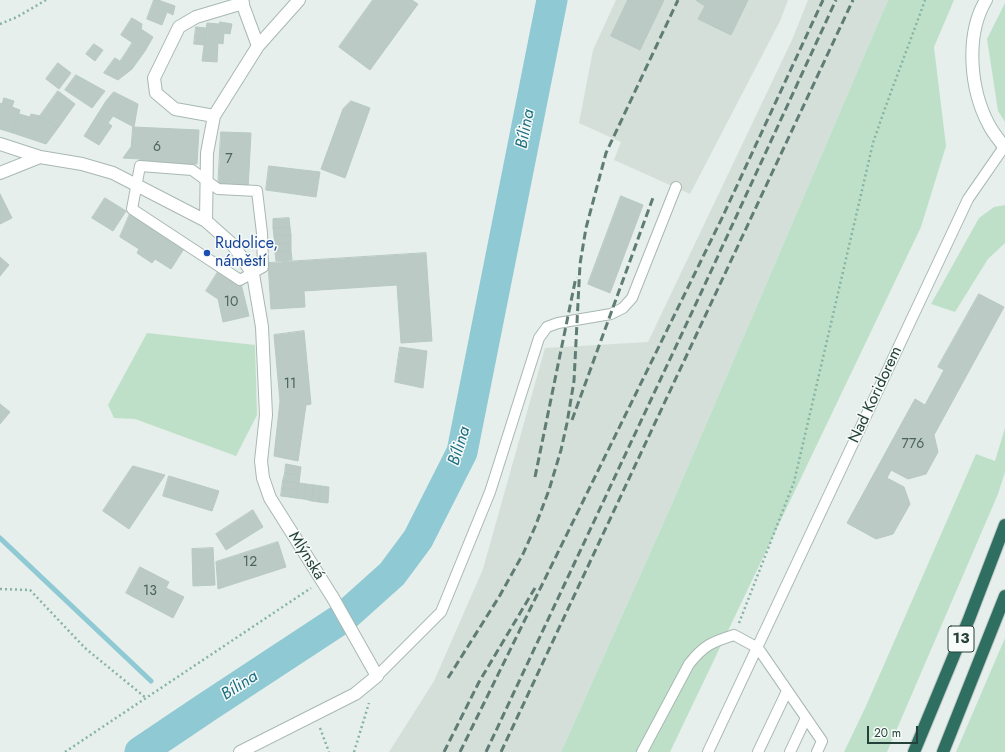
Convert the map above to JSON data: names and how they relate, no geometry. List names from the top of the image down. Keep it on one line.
{"streets":{"highway":["13"],"street":["Mlýnská"],"lane":["Nad Koridorem"]},"water":["Bílina"],"places":["Rudolice, náměstí"],"house_numbers":["6","7","10","11","776","12","13"],"scale_bar":"20 m"}
